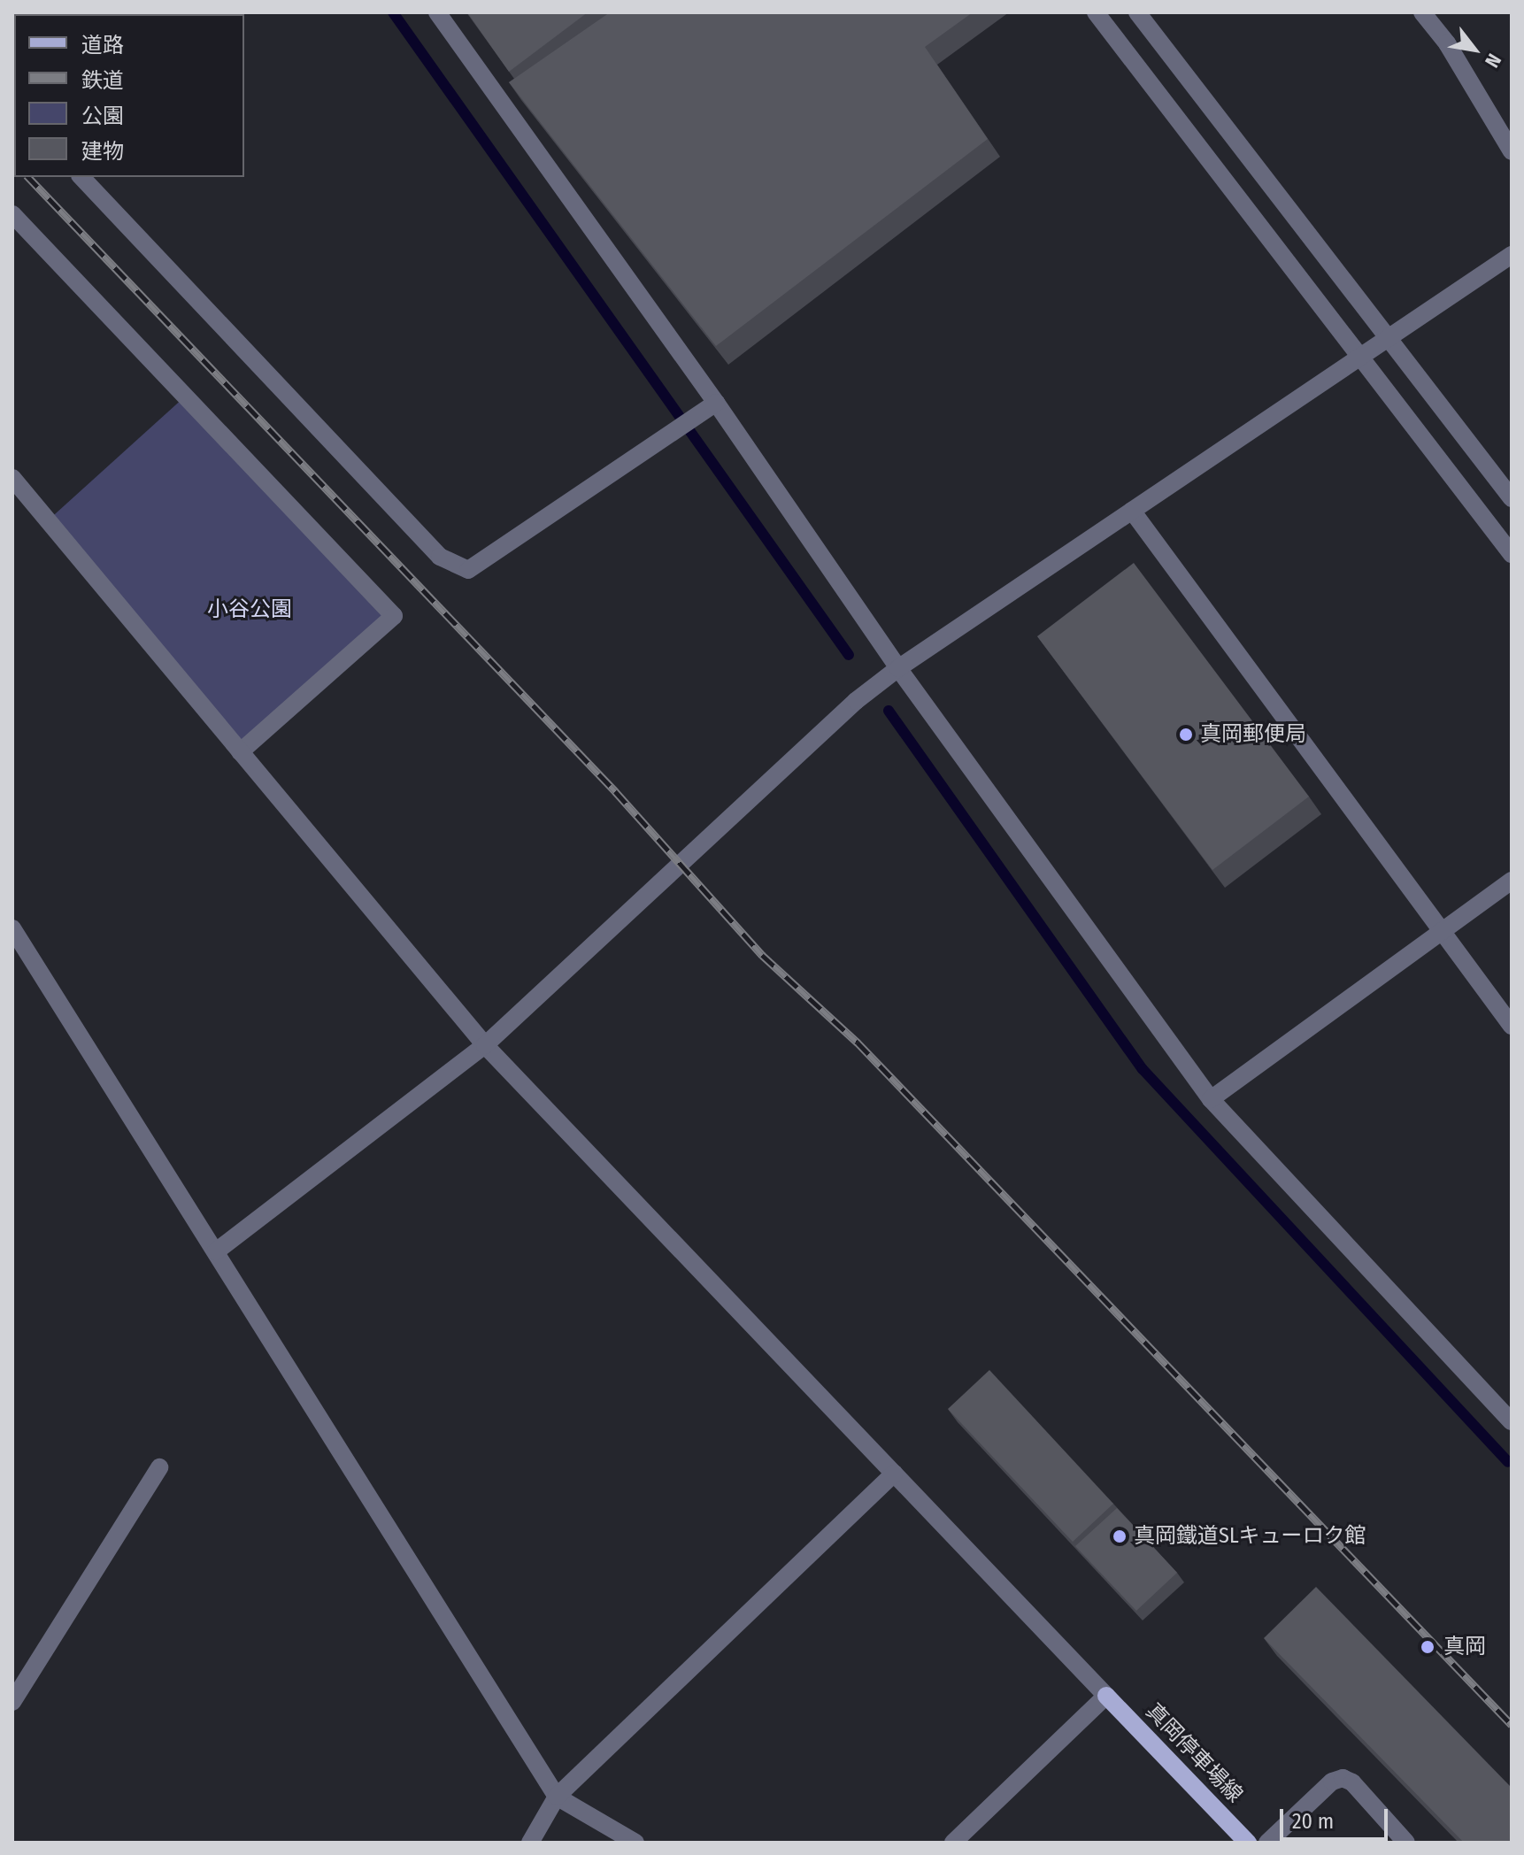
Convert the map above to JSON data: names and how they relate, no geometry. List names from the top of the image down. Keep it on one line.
{"streets":{"main road":["真岡停車場線"]},"parks":["小谷公園"],"places":["真岡郵便局","真岡鐵道SLキューロク館","真岡"],"legend":["道路","鉄道","公園","建物"],"scale_bar":"20 m","north":"bottom right"}
